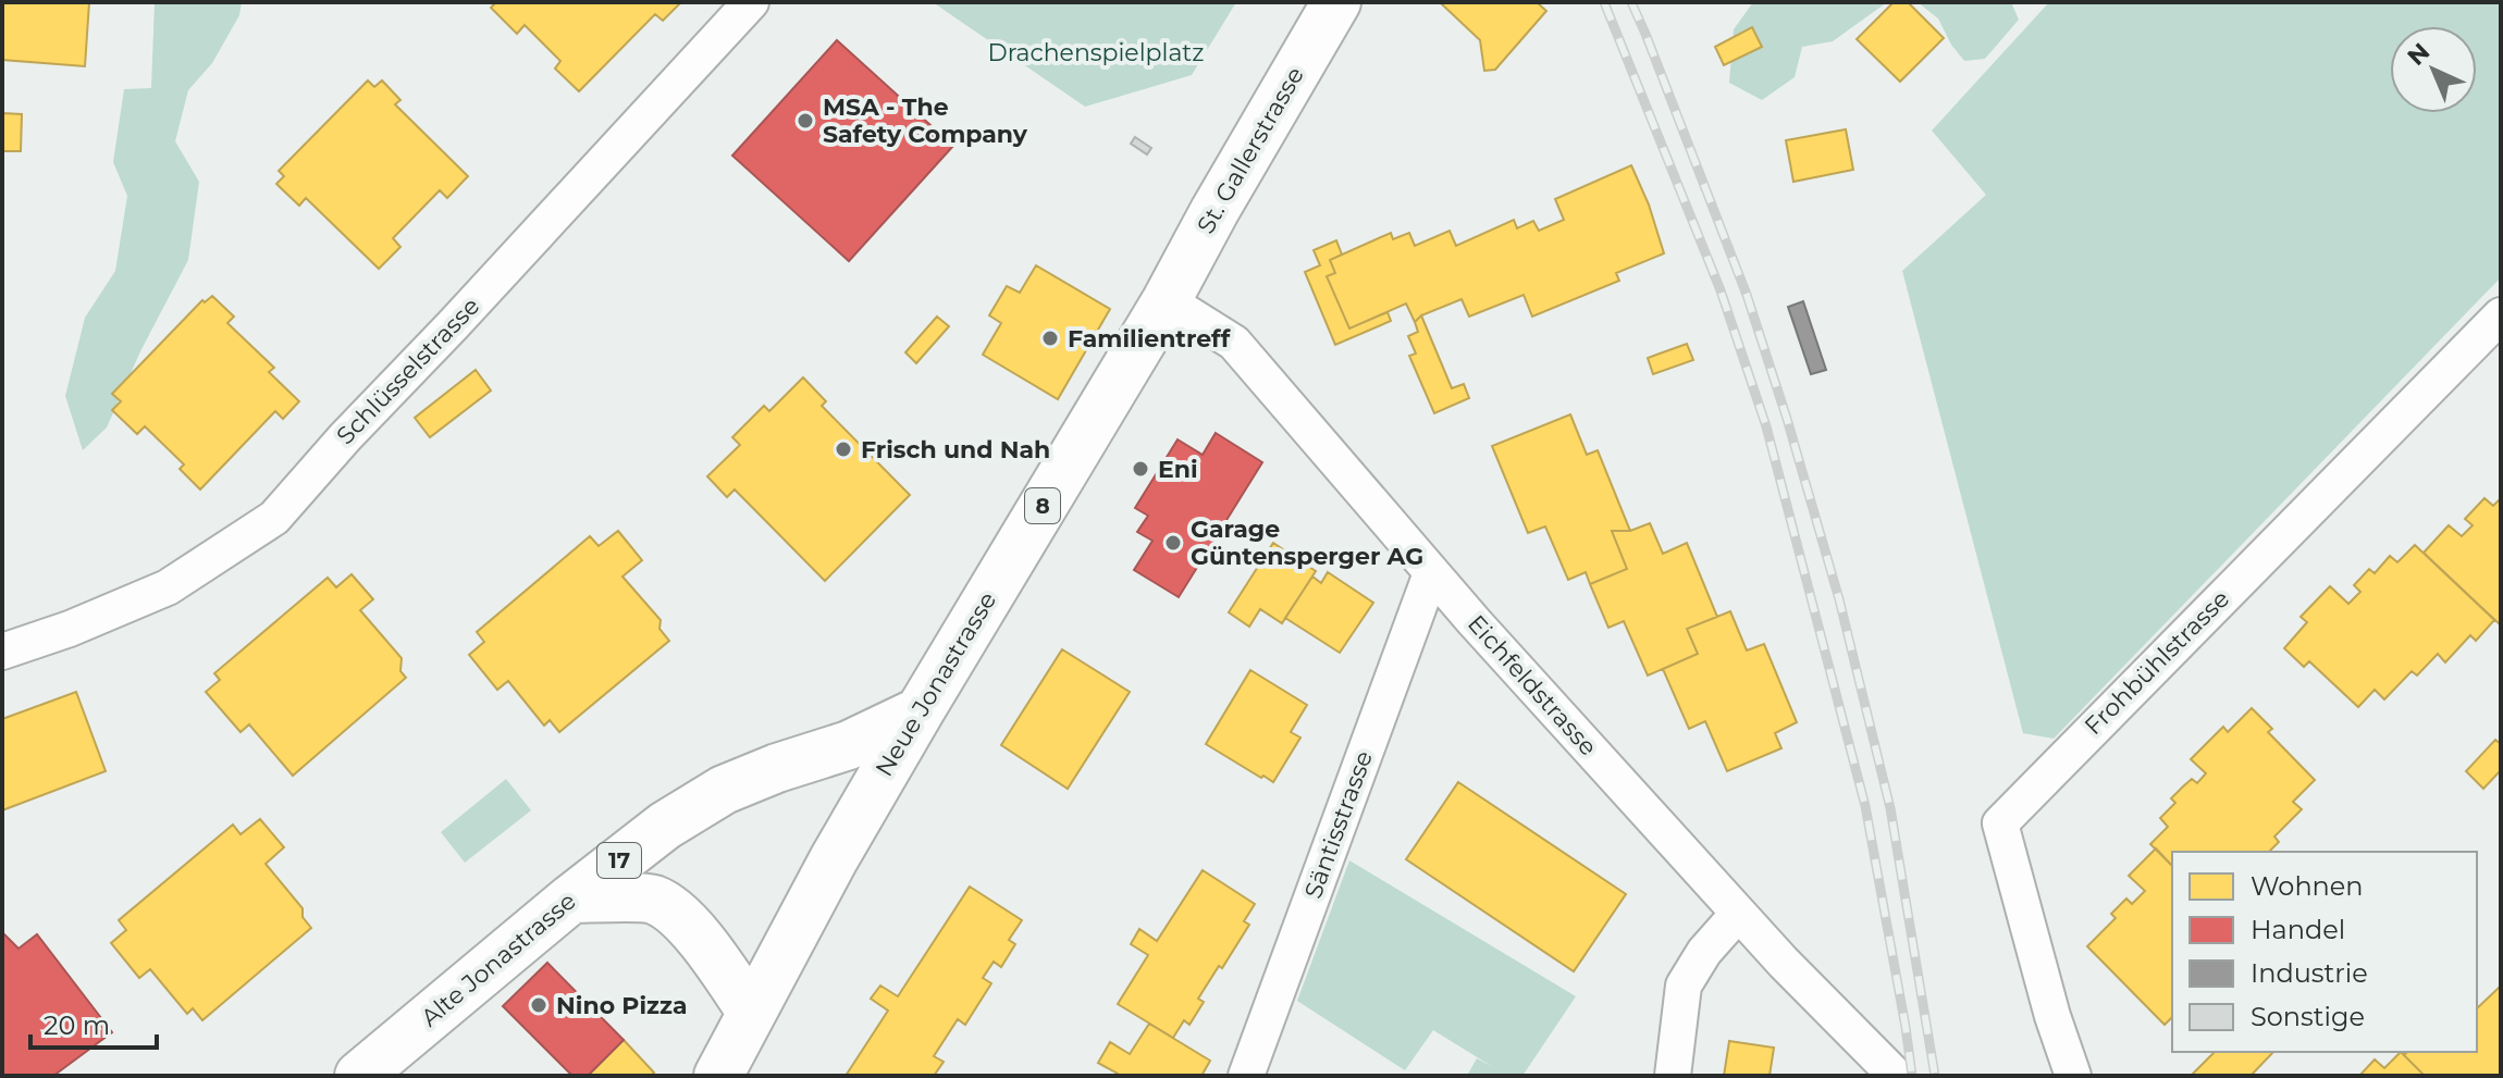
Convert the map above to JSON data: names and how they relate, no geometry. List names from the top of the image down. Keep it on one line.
{"streets":{"main road":["St. Gallerstrasse","8","Neue Jonastrasse","17","Alte Jonastrasse"],"street":["Schlüsselstrasse","Frohbühlstrasse","Eichfeldstrasse","Säntisstrasse"]},"crossings":[["St. Gallerstrasse","Neue Jonastrasse"],["St. Gallerstrasse","Eichfeldstrasse"],["Neue Jonastrasse","Eichfeldstrasse"],["Neue Jonastrasse","Alte Jonastrasse"],["Eichfeldstrasse","Säntisstrasse"]],"parks":["Drachenspielplatz"],"places":["MSA - The Safety Company","Familientreff","Frisch und Nah","Eni","Garage Güntensperger AG","Nino Pizza"],"legend":["Wohnen","Handel","Industrie","Sonstige"],"scale_bar":"20 m","north":"top left"}
